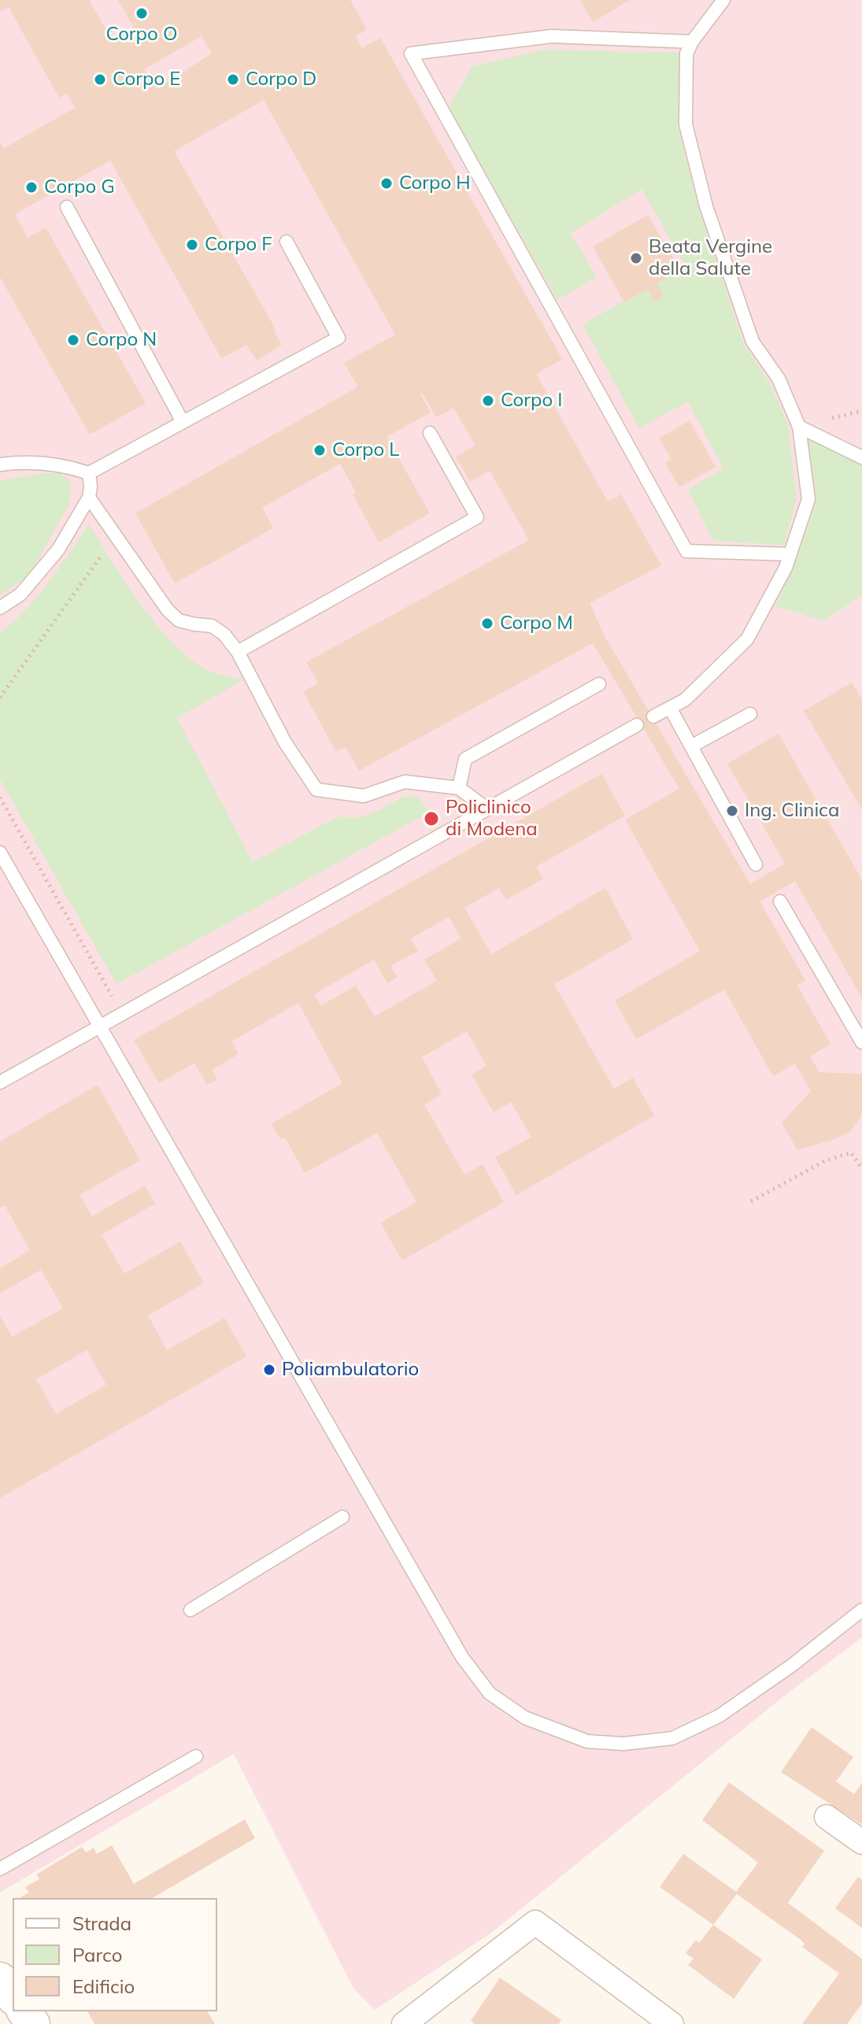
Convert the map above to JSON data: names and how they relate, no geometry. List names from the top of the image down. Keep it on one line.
{"places":["Corpo O","Corpo E","Corpo D","Corpo H","Corpo G","Corpo F","Beata Vergine della Salute","Corpo N","Corpo I","Corpo L","Corpo M","Ing. Clinica","Policlinico di Modena","Poliambulatorio"],"legend":["Strada","Parco","Edificio"]}
